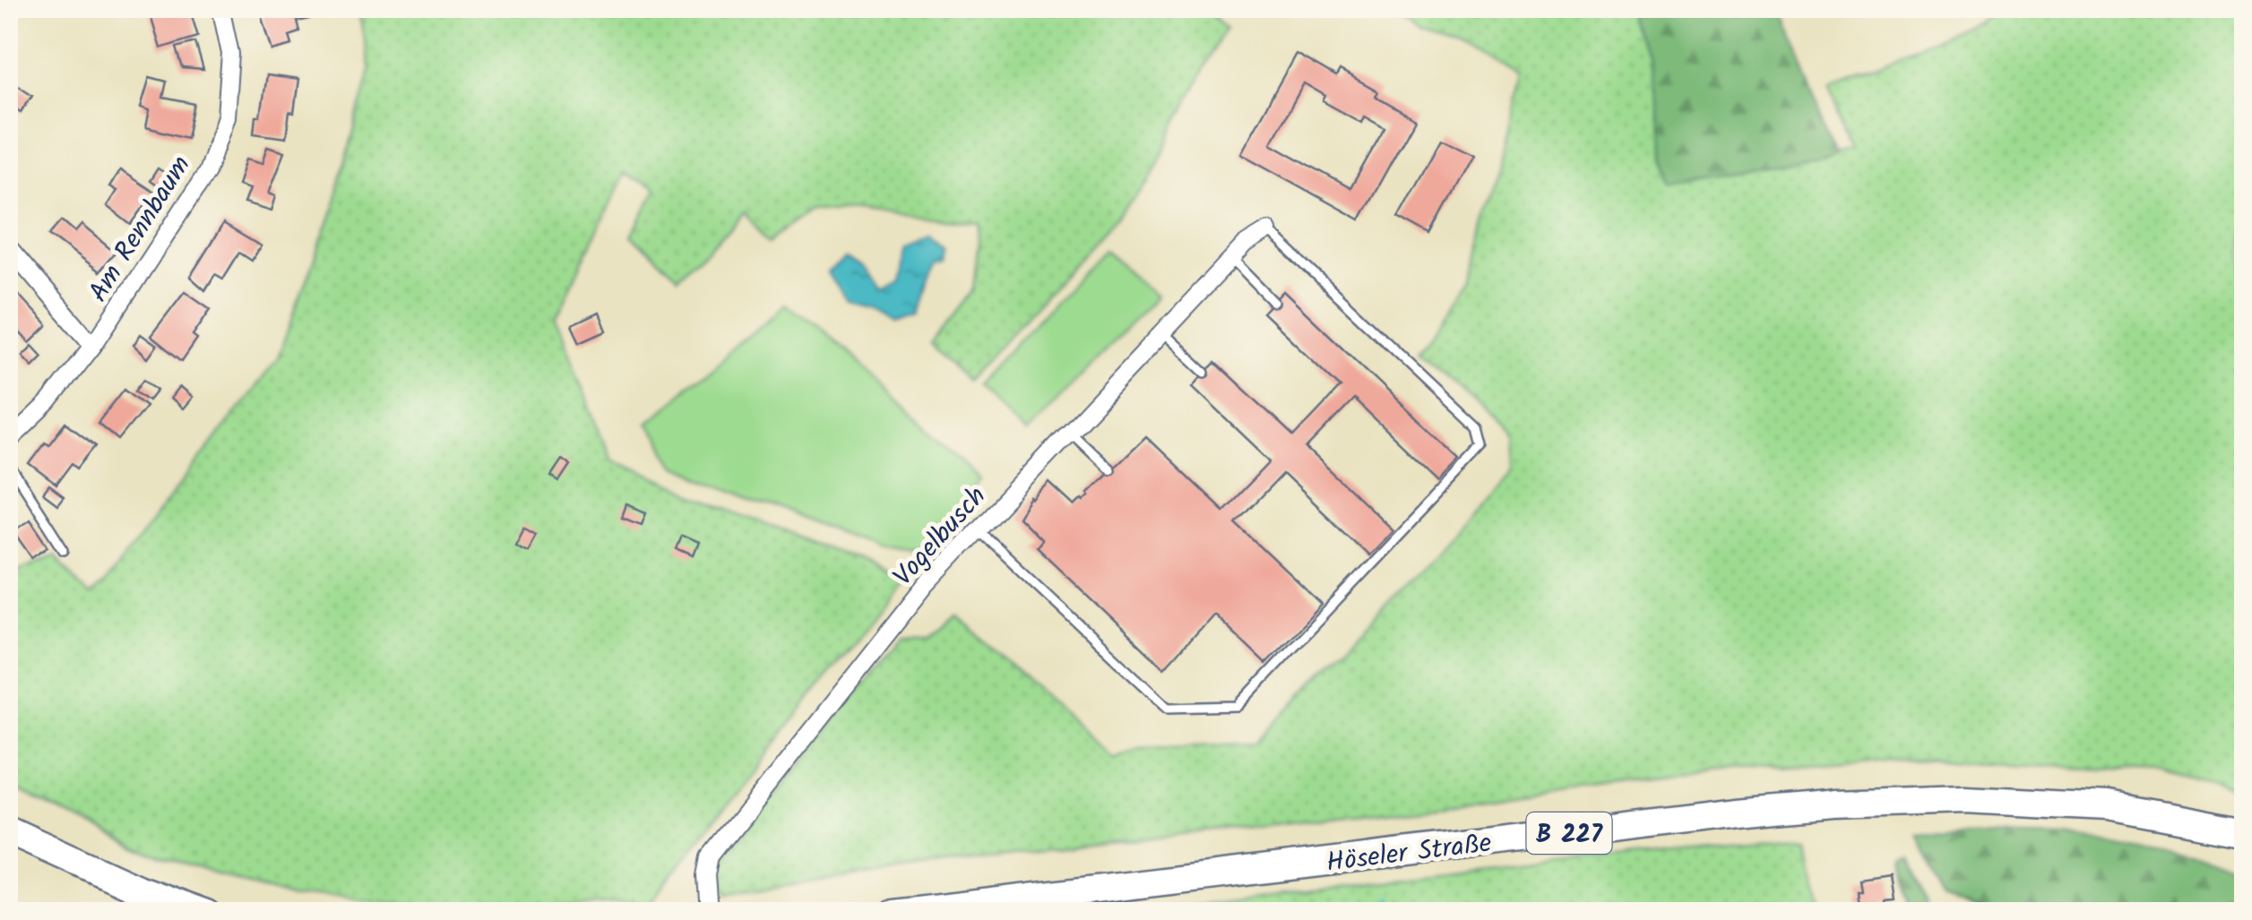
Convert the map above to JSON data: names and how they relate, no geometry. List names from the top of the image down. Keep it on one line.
{"streets":{"main road":["B 227","Höseler Straße"],"street":["Am Rennbaum","Vogelbusch"]}}
